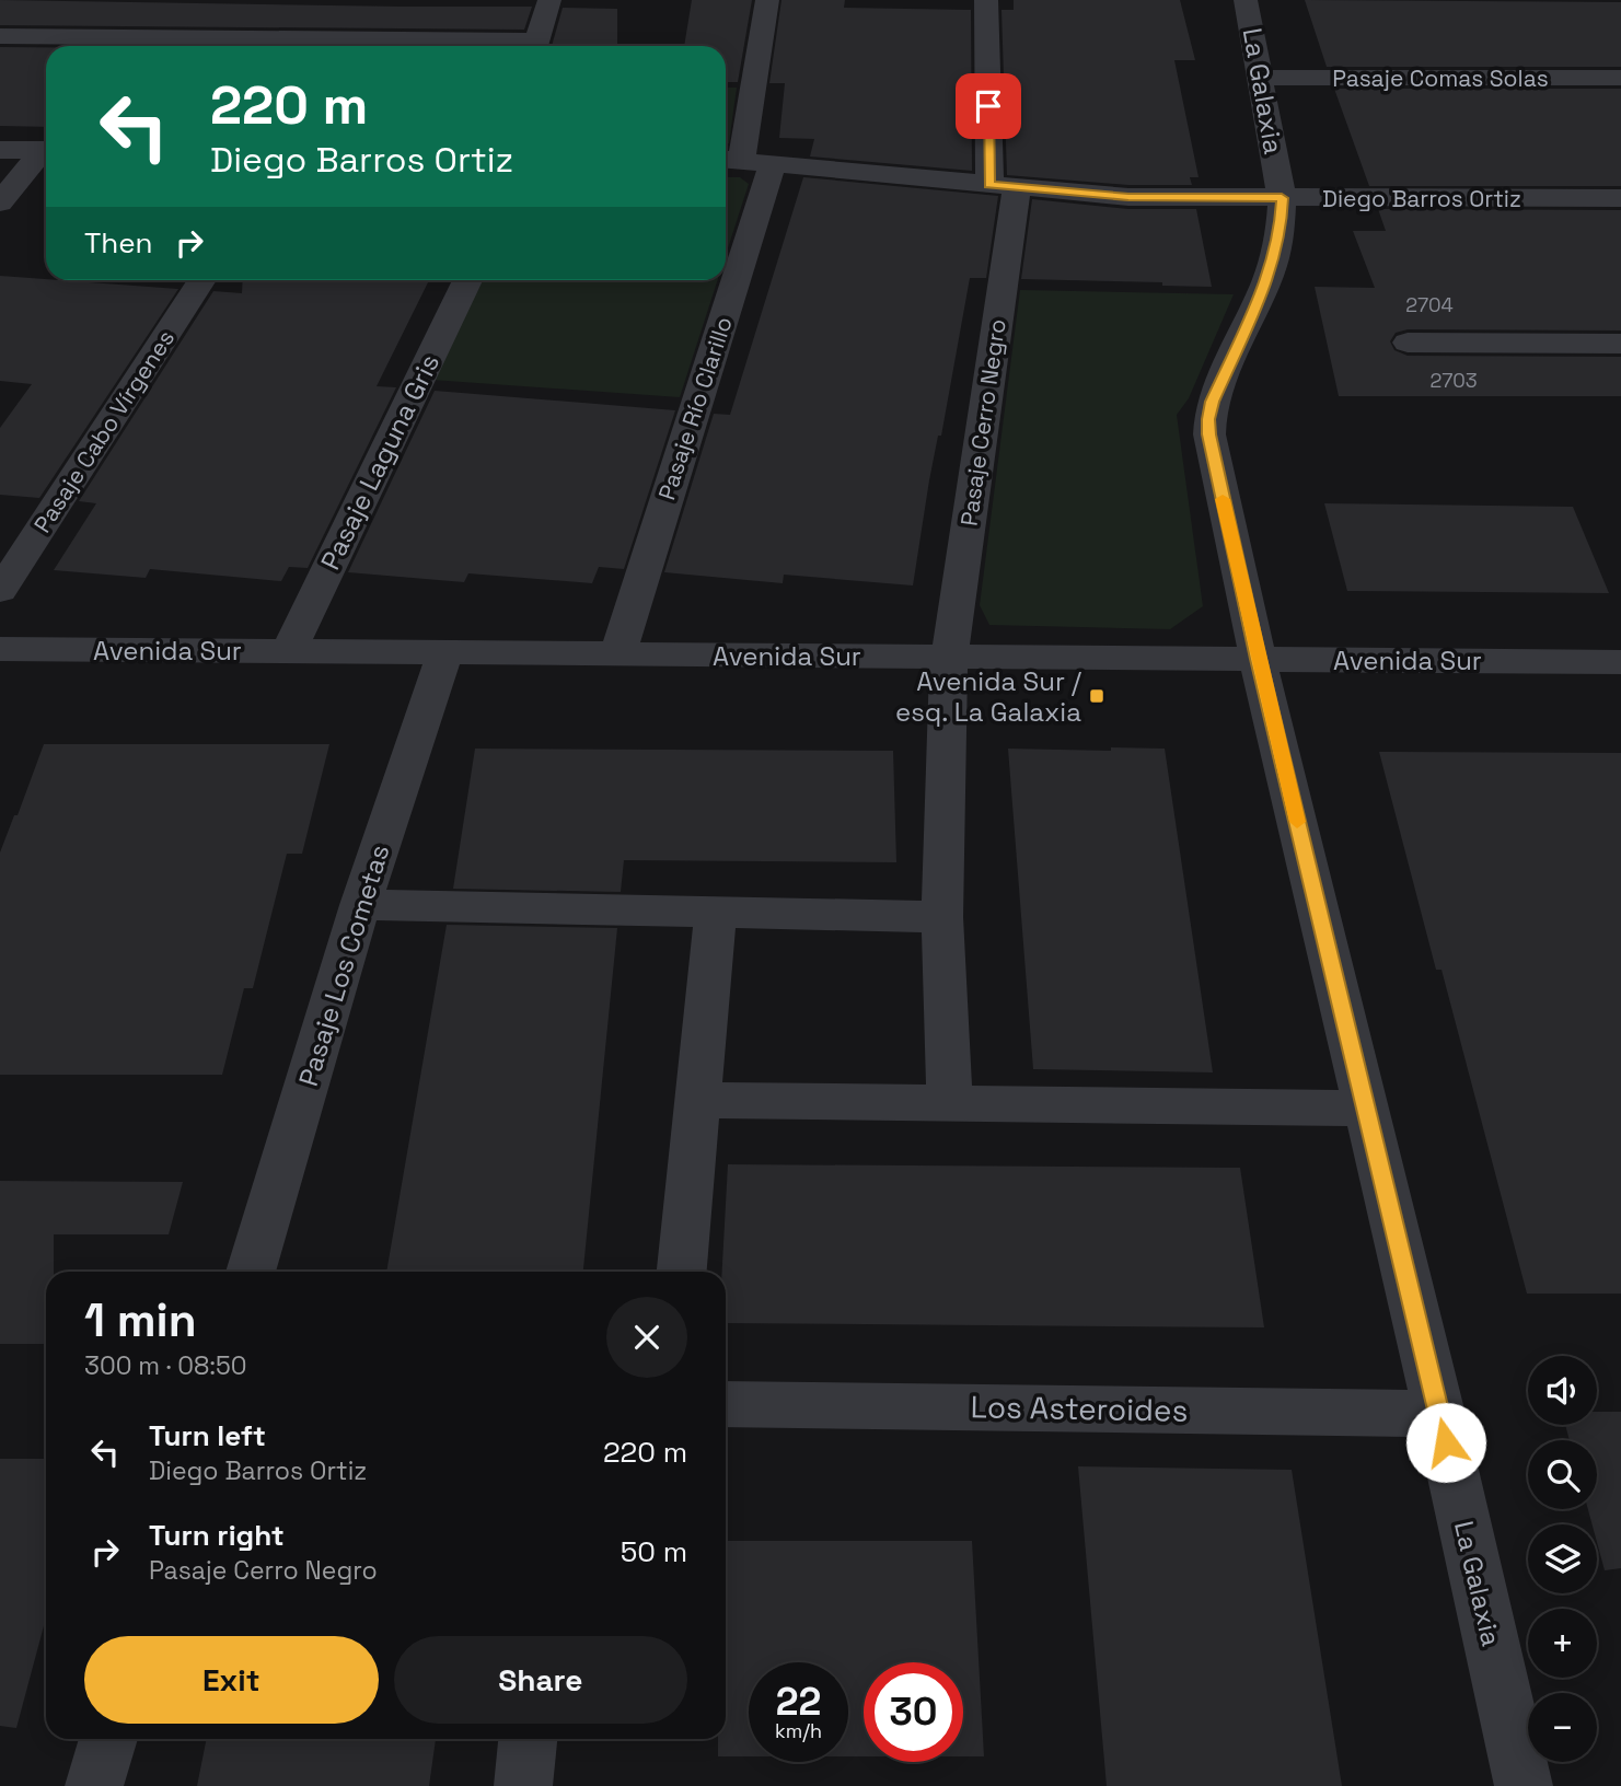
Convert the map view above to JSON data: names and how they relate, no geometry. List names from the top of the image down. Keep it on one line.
{"streets":{"street":["Pasaje Comas Solas","La Galaxia","Diego Barros Ortiz","Pasaje Río Clarillo","Pasaje Cerro Negro","Pasaje Cabo Vírgenes","Pasaje Laguna Gris","Avenida Sur","Pasaje Los Cometas","Los Asteroides"]},"crossings":[["Pasaje Comas Solas","La Galaxia"],["La Galaxia","Diego Barros Ortiz"],["La Galaxia","Avenida Sur"],["La Galaxia","Los Asteroides"],["Diego Barros Ortiz","Pasaje Río Clarillo"],["Diego Barros Ortiz","Pasaje Cerro Negro"],["Pasaje Río Clarillo","Avenida Sur"],["Pasaje Cerro Negro","Avenida Sur"],["Pasaje Laguna Gris","Avenida Sur"],["Avenida Sur","Pasaje Los Cometas"]],"places":{"transit":["Avenida Sur / esq. La Galaxia"]},"house_numbers":["2704","2703"],"page":{"turn":["220 m","Diego Barros Ortiz"],"then":"Then","heading":["1 min","300 m · 08:50"],"map_buttons":["+","−"],"list":[{"name":"Turn left","note":"Diego Barros Ortiz","value":"220 m"},{"name":"Turn right","note":"Pasaje Cerro Negro","value":"50 m"}],"buttons":["Exit","Share"],"speed":"22 km/h","limit":"30"}}
